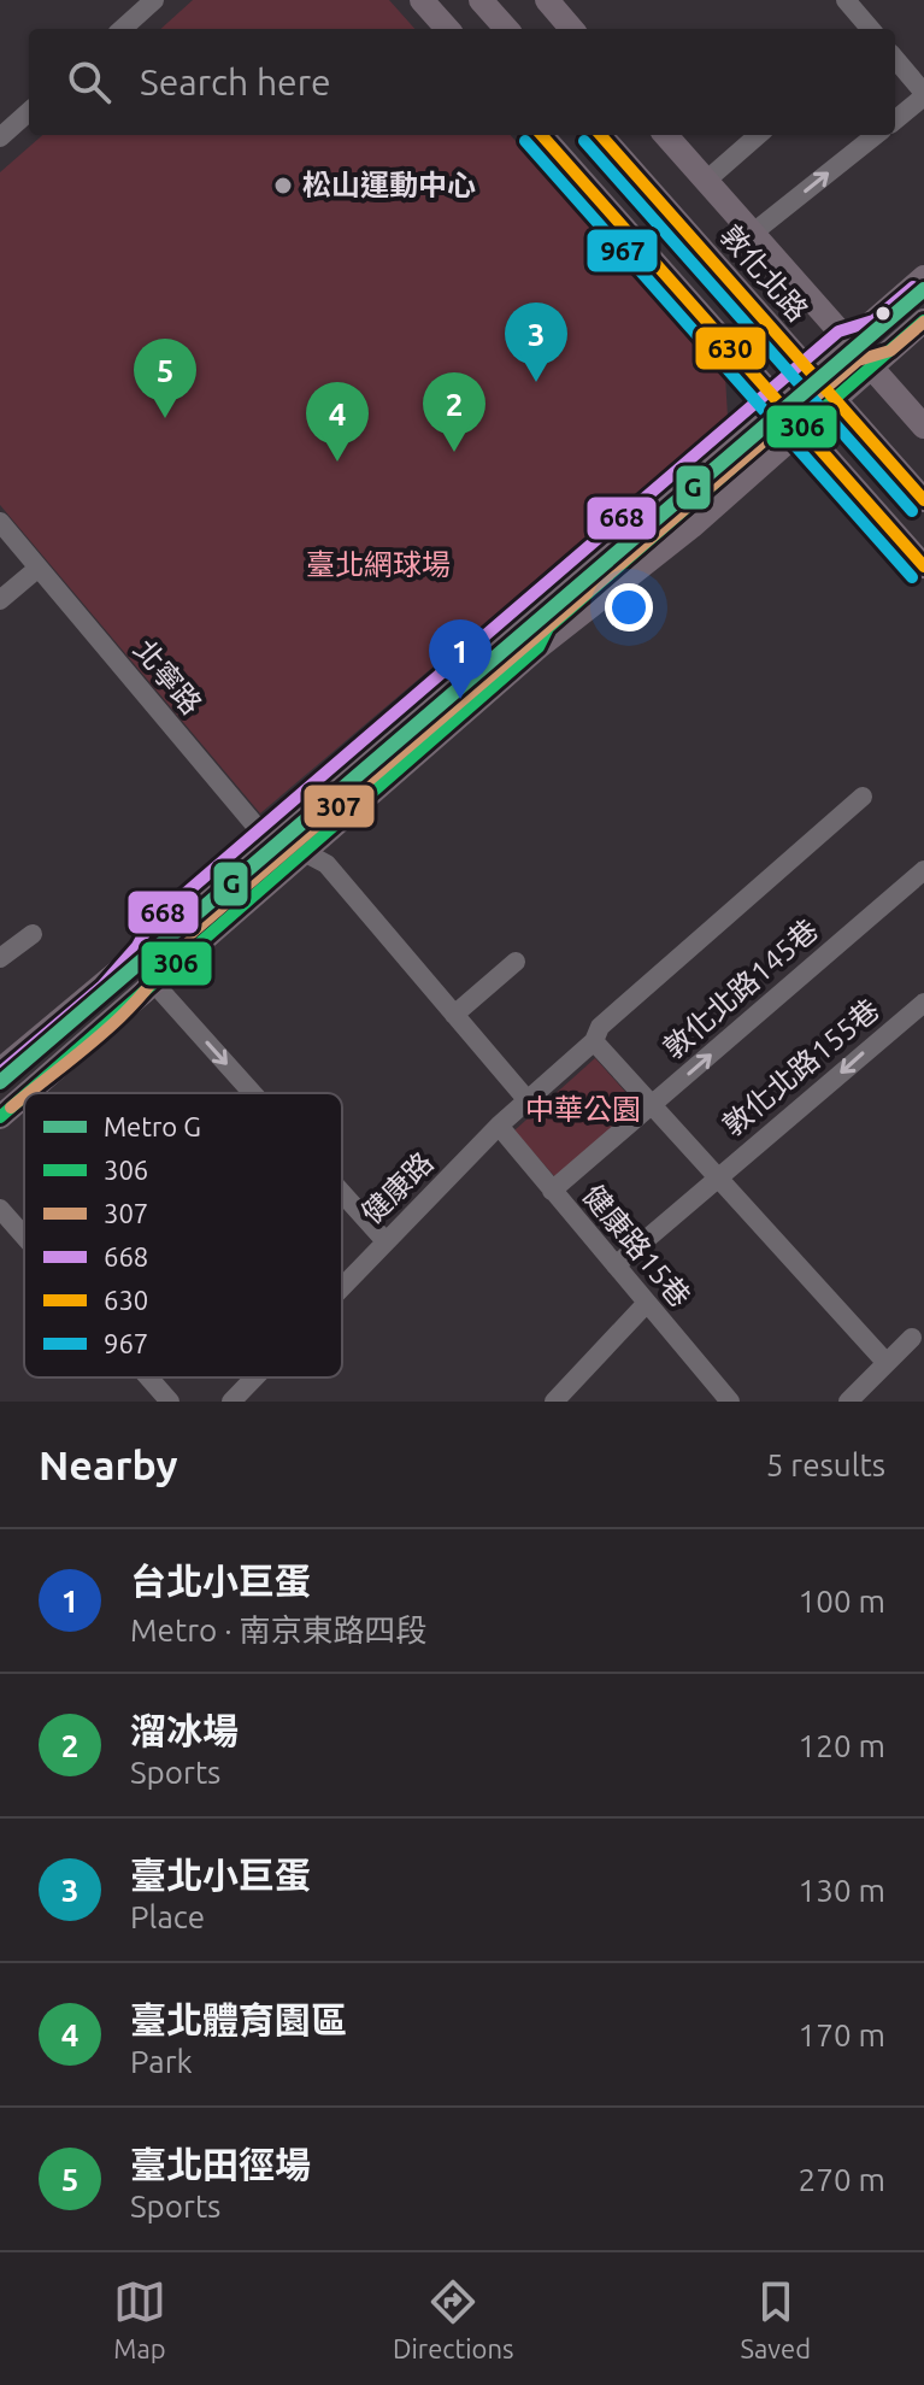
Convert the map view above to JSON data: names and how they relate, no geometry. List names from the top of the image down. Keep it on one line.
{"streets":{"main road":["敦化北路"],"street":["北寧路","敦化北路145巷","敦化北路155巷","健康路","健康路15巷"]},"crossings":[["敦化北路145巷","敦化北路155巷"],["敦化北路145巷","健康路15巷"],["敦化北路155巷","健康路"],["敦化北路155巷","健康路15巷"],["健康路","健康路15巷"]],"one_way":["敦化北路145巷","敦化北路155巷"],"parks":["臺北網球場","中華公園"],"places":["松山運動中心"],"lines":["transit line 630","transit line 967","transit line 668","metro line G","transit line 306","transit line 307"],"legend":["Metro G","306","307","668","630","967"],"page":{"search":"Search here","pins":["3","5","2","4","1"],"heading":["Nearby","5 results"],"list":[{"mark":"1","name":"台北小巨蛋","note":"Metro · 南京東路四段","value":"100 m"},{"mark":"2","name":"溜冰場","note":"Sports","value":"120 m"},{"mark":"3","name":"臺北小巨蛋","note":"Place","value":"130 m"},{"mark":"4","name":"臺北體育園區","note":"Park","value":"170 m"},{"mark":"5","name":"臺北田徑場","note":"Sports","value":"270 m"}],"nav":["Map","Directions","Saved"]}}
